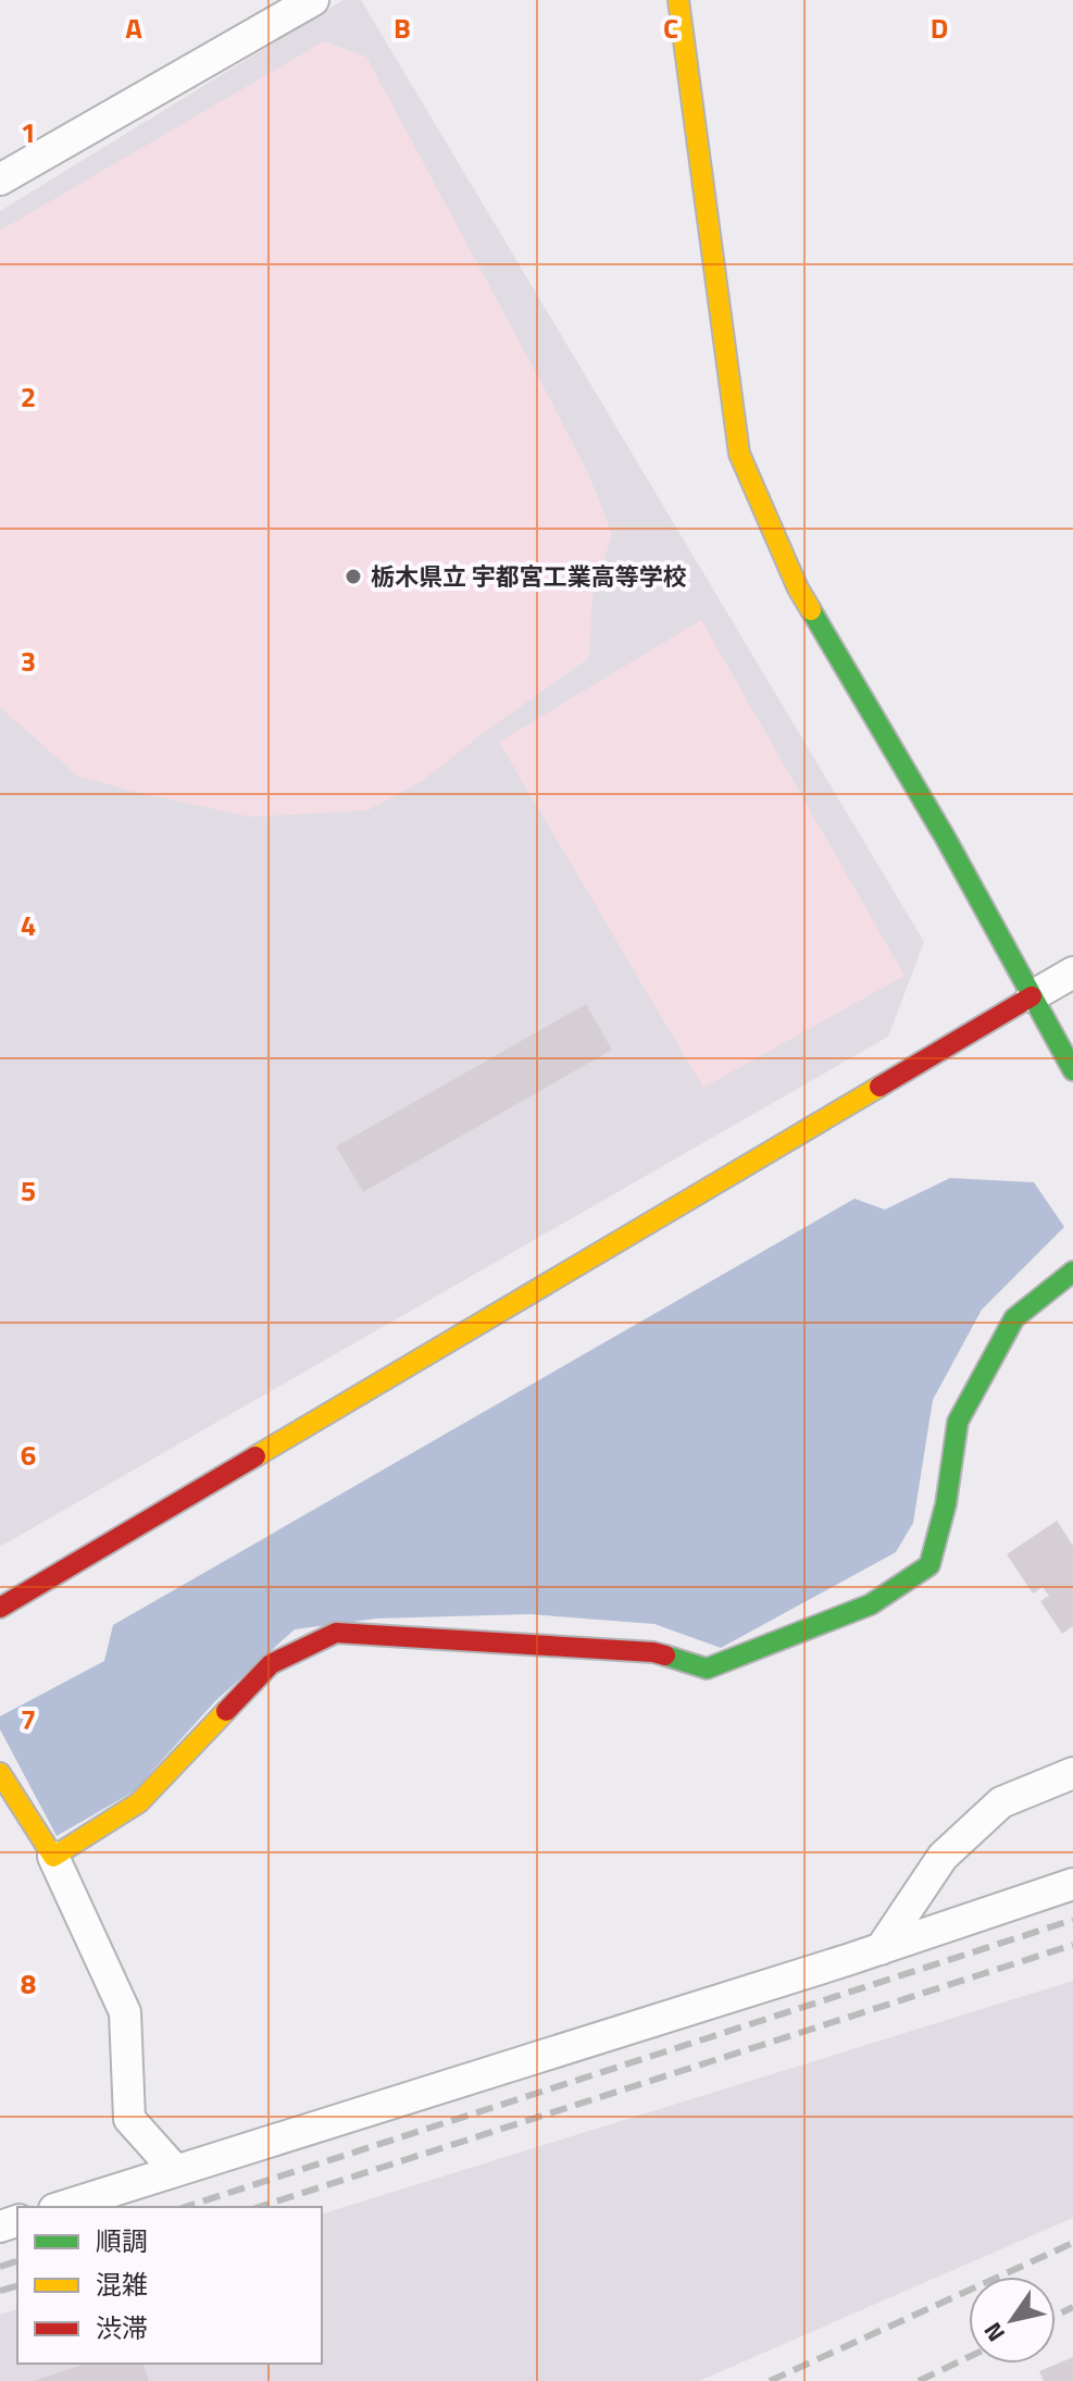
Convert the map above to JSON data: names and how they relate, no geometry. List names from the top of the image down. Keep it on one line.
{"places":["栃木県立 宇都宮工業高等学校"],"legend":["順調","混雑","渋滞"],"north":"bottom left","grid":{"columns":["A","B","C","D"],"rows":["1","2","3","4","5","6","7","8"]}}
